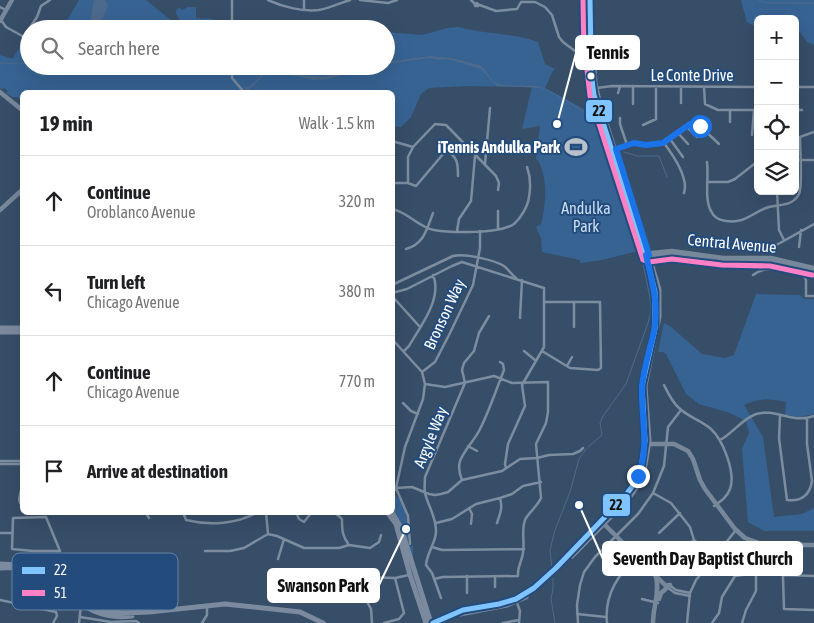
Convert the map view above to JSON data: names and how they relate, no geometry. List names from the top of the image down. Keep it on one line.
{"streets":{"street":["Le Conte Drive","Central Avenue","Bronson Way","Argyle Way"]},"parks":["Andulka Park"],"places":{"other":["Tennis","Seventh Day Baptist Church","Swanson Park"],"sports":["iTennis Andulka Park"]},"lines":["transit line 22","transit line 51"],"legend":["22","51"],"page":{"map_buttons":["+","−"],"search":"Search here","heading":["19 min","Walk · 1.5 km"],"list":[["Continue","Oroblanco Avenue","320 m"],["Turn left","Chicago Avenue","380 m"],["Continue","Chicago Avenue","770 m"],"Arrive at destination"]}}
